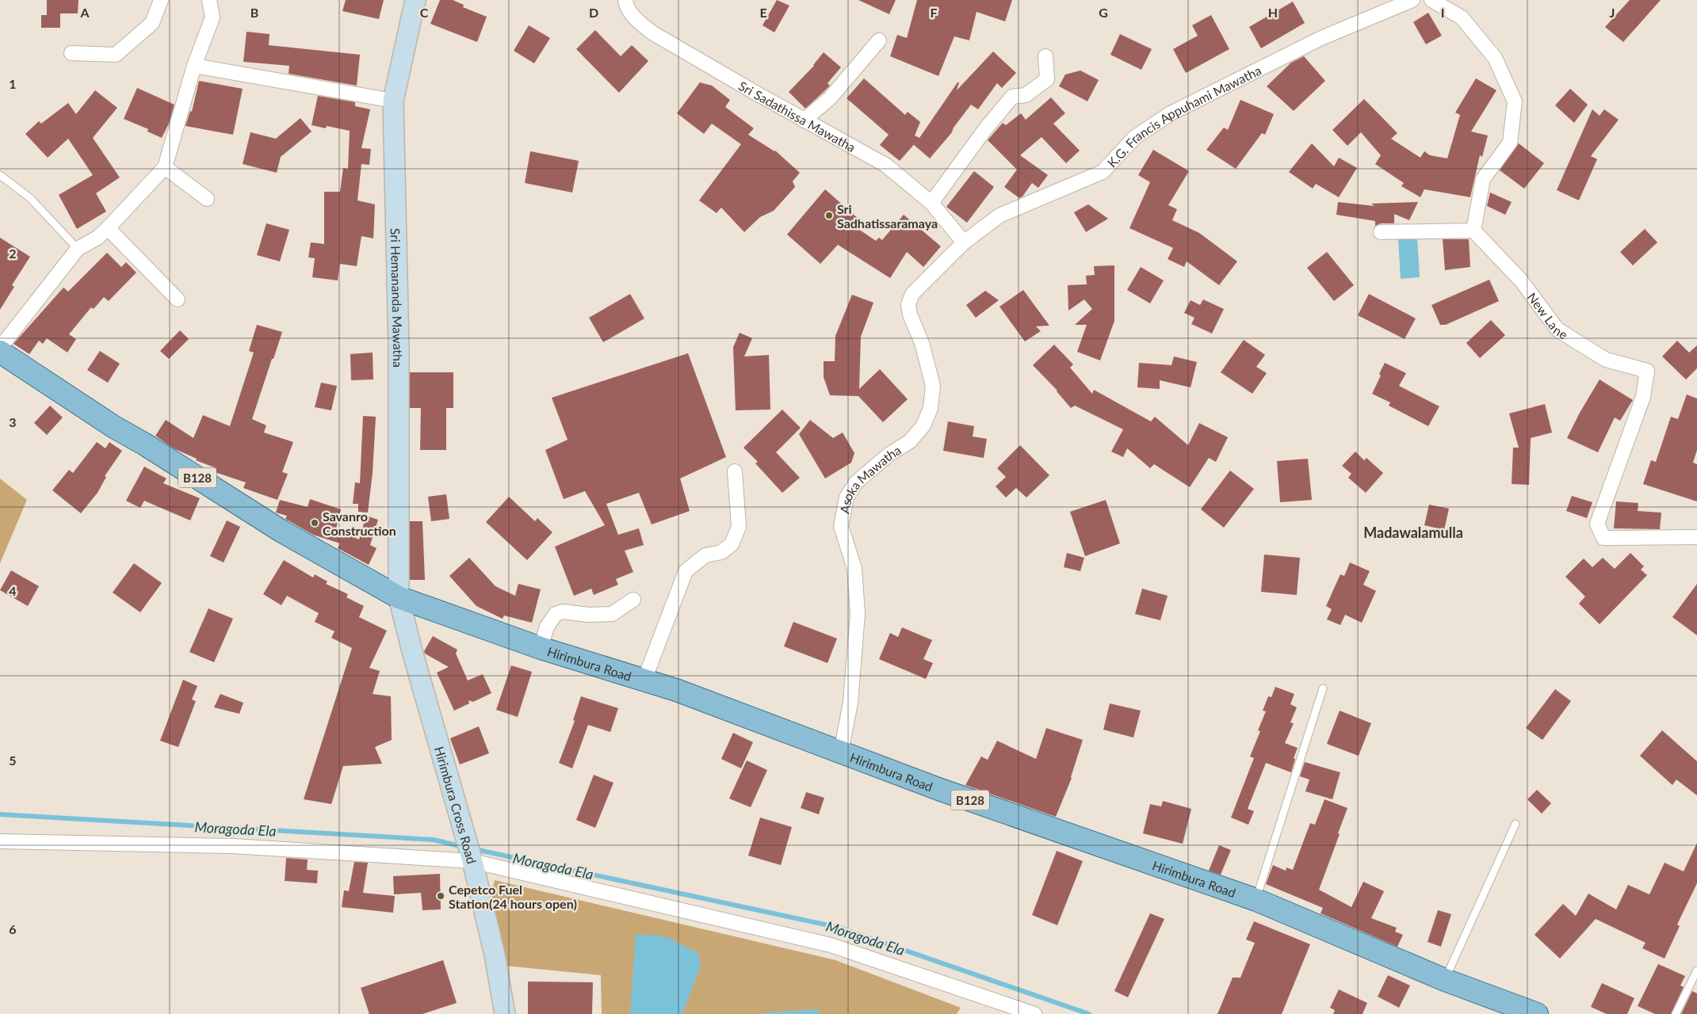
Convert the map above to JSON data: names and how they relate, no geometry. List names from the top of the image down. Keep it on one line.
{"streets":{"main road":["Sri Hemananda Mawatha","B128","Hirimbura Road","Hirimbura Cross Road"],"street":["Sri Sadathissa Mawatha","K.G. Francis Appuhami Mawatha","New Lane","Asoka Mawatha"]},"crossings":[["Sri Sadathissa Mawatha","K.G. Francis Appuhami Mawatha"],["Sri Sadathissa Mawatha","Asoka Mawatha"],["K.G. Francis Appuhami Mawatha","Asoka Mawatha"],["Sri Hemananda Mawatha","B128"],["Sri Hemananda Mawatha","Hirimbura Road"],["Sri Hemananda Mawatha","Hirimbura Cross Road"],["B128","Hirimbura Road"],["B128","Hirimbura Cross Road"],["Asoka Mawatha","Hirimbura Road"],["Hirimbura Road","Hirimbura Cross Road"]],"districts":["Madawalamulla"],"water":["Moragoda Ela"],"places":["Sri Sadhatissaramaya","Savanro Construction","Cepetco Fuel Station(24 hours open)"],"grid":{"columns":["A","B","C","D","E","F","G","H","I","J"],"rows":["1","2","3","4","5","6"]}}
